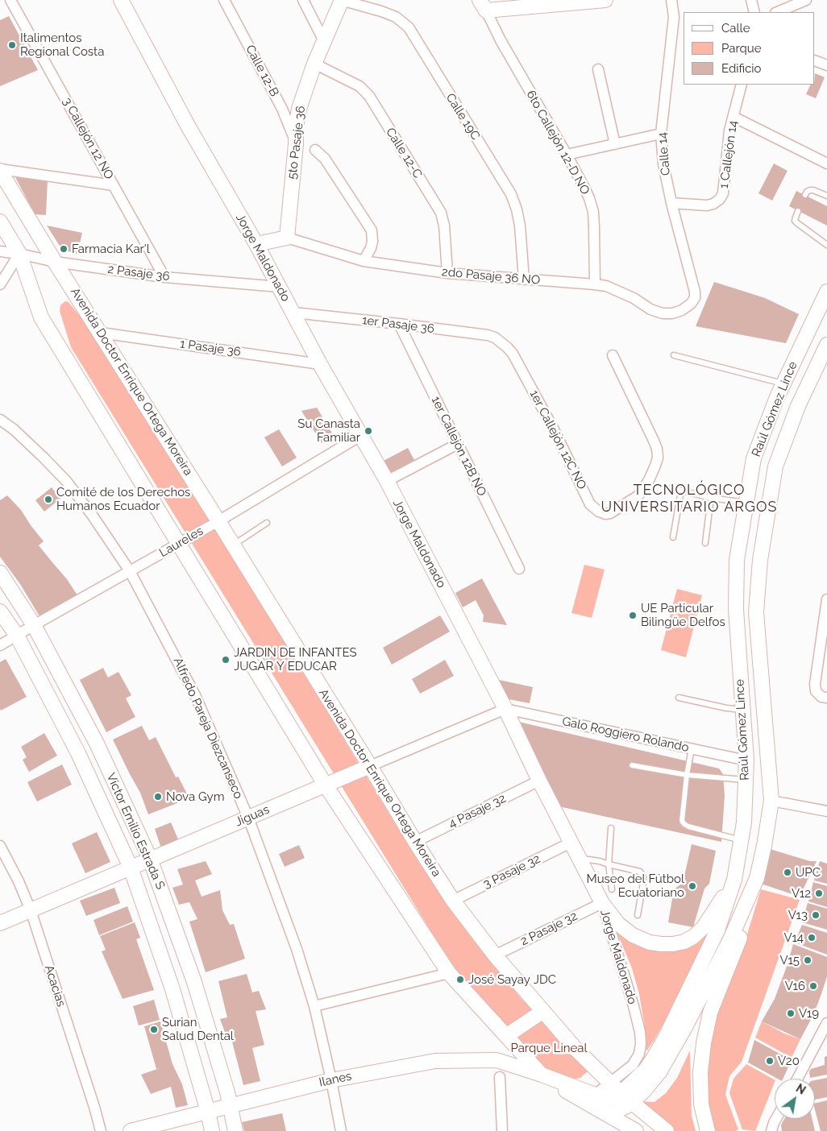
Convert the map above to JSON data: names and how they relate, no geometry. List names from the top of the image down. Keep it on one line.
{"streets":{"main road":["5to Pasaje 36","Jorge Maldonado","Avenida Doctor Enrique Ortega Moreira","Raúl Gómez Lince","Jiguas","Víctor Emilio Estrada S","Ilanes"],"street":["Calle 12-B","Calle 19C","3 Callejón 12 NO","6to Callejón 12-D NO","Calle 12-C","Calle 14","1 Callejón 14","2 Pasaje 36","2do Pasaje 36 NO","1er Pasaje 36","1 Pasaje 36","1er Callejón 12C NO","1er Callejón 12B NO","Laureles","Alfredo Pareja Diezcanseco","Galo Roggiero Rolando","4 Pasaje 32","3 Pasaje 32","2 Pasaje 32","Acacias"]},"crossings":[["Calle 12-B","5to Pasaje 36"],["Calle 19C","5to Pasaje 36"],["Calle 19C","2do Pasaje 36 NO"],["3 Callejón 12 NO","2 Pasaje 36"],["5to Pasaje 36","Calle 12-C"],["5to Pasaje 36","2do Pasaje 36 NO"],["6to Callejón 12-D NO","2do Pasaje 36 NO"],["Calle 12-C","2do Pasaje 36 NO"],["Calle 14","1 Callejón 14"],["Calle 14","2do Pasaje 36 NO"],["Jorge Maldonado","2 Pasaje 36"],["Jorge Maldonado","1er Pasaje 36"],["Jorge Maldonado","1 Pasaje 36"],["Jorge Maldonado","Avenida Doctor Enrique Ortega Moreira"],["Jorge Maldonado","Laureles"],["Jorge Maldonado","Galo Roggiero Rolando"],["Jorge Maldonado","4 Pasaje 32"],["Jorge Maldonado","Jiguas"],["Jorge Maldonado","3 Pasaje 32"],["Jorge Maldonado","2 Pasaje 32"],["2 Pasaje 36","Avenida Doctor Enrique Ortega Moreira"],["1er Pasaje 36","1er Callejón 12C NO"],["1er Pasaje 36","1er Callejón 12B NO"],["1 Pasaje 36","Avenida Doctor Enrique Ortega Moreira"],["Avenida Doctor Enrique Ortega Moreira","Raúl Gómez Lince"],["Avenida Doctor Enrique Ortega Moreira","Laureles"],["Avenida Doctor Enrique Ortega Moreira","4 Pasaje 32"],["Avenida Doctor Enrique Ortega Moreira","Jiguas"],["Avenida Doctor Enrique Ortega Moreira","3 Pasaje 32"],["Avenida Doctor Enrique Ortega Moreira","2 Pasaje 32"],["Raúl Gómez Lince","Galo Roggiero Rolando"],["Laureles","Alfredo Pareja Diezcanseco"],["Laureles","Víctor Emilio Estrada S"],["Alfredo Pareja Diezcanseco","Jiguas"],["Alfredo Pareja Diezcanseco","Ilanes"],["Galo Roggiero Rolando","Jiguas"],["Jiguas","Víctor Emilio Estrada S"],["Jiguas","Acacias"],["Víctor Emilio Estrada S","Ilanes"]],"districts":["TECNOLÓGICO UNIVERSITARIO ARGOS"],"parks":["Parque Lineal"],"places":["Italimentos Regional Costa","Farmacia Kar'l","Su Canasta Familiar","Comité de los Derechos Humanos Ecuador","UE Particular Bilingüe Delfos","JARDIN DE INFANTES JUGAR Y EDUCAR","Nova Gym","UPC","Museo del Fútbol Ecuatoriano","V12","V13","V14","V15","José Sayay JDC","V16","V19","Surian Salud Dental","V20"],"legend":["Calle","Parque","Edificio"],"north":"top right"}
